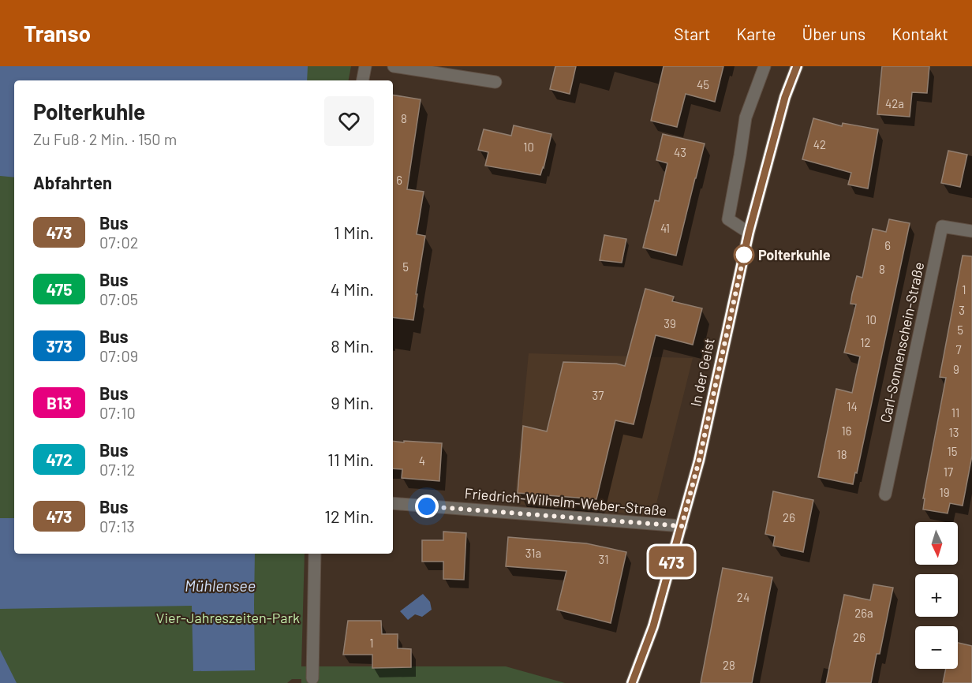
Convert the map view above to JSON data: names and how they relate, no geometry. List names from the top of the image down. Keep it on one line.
{"streets":{"main road":["In der Geist"],"street":["Carl-Sonnenschein-Straße","Friedrich-Wilhelm-Weber-Straße"]},"crossings":[["In der Geist","Friedrich-Wilhelm-Weber-Straße"]],"water":["Mühlensee"],"parks":["Vier-Jahreszeiten-Park"],"places":["Polterkuhle"],"lines":["bus line 473"],"house_numbers":["45","42a","8","42","10","43","6","41","6","5","8","1","3","10","39","5","12","7","9","37","14","11","16","13","15","18","4","17","19","26","31a","31","24","26a","26","1","28"],"north":"bottom","page":{"header":"Transo","nav":["Start","Karte","Über uns","Kontakt"],"on_map":"473","heading":[["Polterkuhle","Zu Fuß · 2 Min. · 150 m"],"Abfahrten"],"list":[{"mark":"473","name":"Bus","note":"07:02","value":"1 Min."},{"mark":"475","name":"Bus","note":"07:05","value":"4 Min."},{"mark":"373","name":"Bus","note":"07:09","value":"8 Min."},{"mark":"B13","name":"Bus","note":"07:10","value":"9 Min."},{"mark":"472","name":"Bus","note":"07:12","value":"11 Min."},{"mark":"473","name":"Bus","note":"07:13","value":"12 Min."}],"map_buttons":["+","−"]}}
